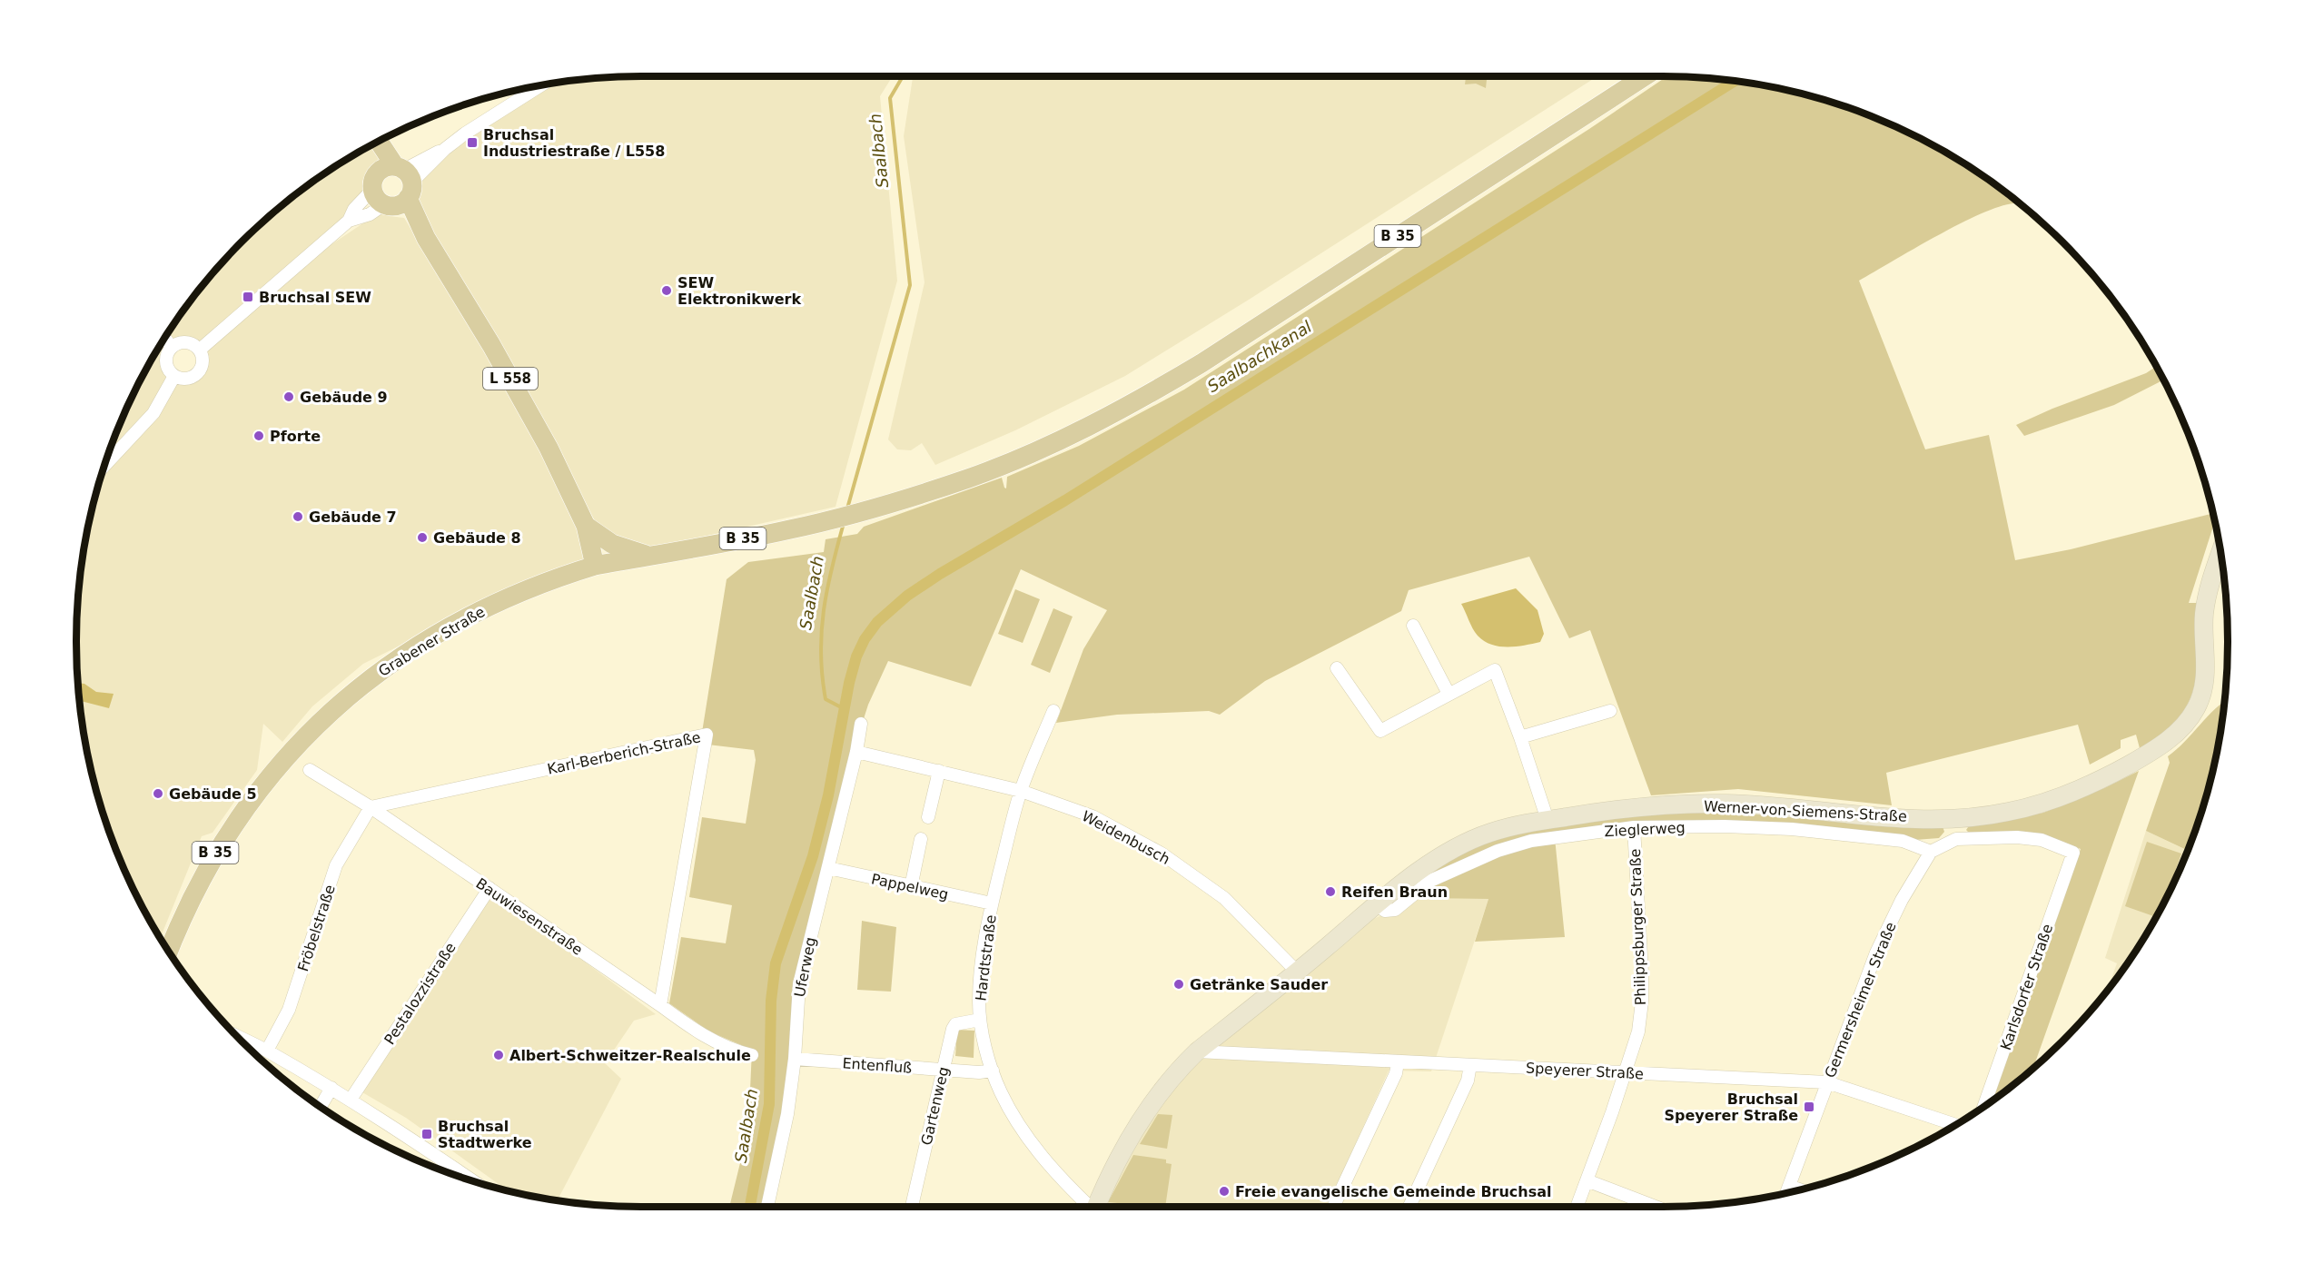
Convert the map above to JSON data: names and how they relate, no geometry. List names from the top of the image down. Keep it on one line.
{"streets":{"main road":["B 35","L 558","Grabener Straße","Werner-von-Siemens-Straße"],"street":["Karl-Berberich-Straße","Zieglerweg","Weidenbusch","Pappelweg","Bauwiesenstraße","Philippsburger Straße","Fröbelstraße","Hardtstraße","Uferweg","Karlsdorfer Straße","Pestalozzistraße","Germersheimer Straße","Entenfluß","Speyerer Straße","Gartenweg"]},"crossings":[["B 35","L 558"],["B 35","Grabener Straße"],["L 558","Grabener Straße"],["Karl-Berberich-Straße","Bauwiesenstraße"],["Karl-Berberich-Straße","Fröbelstraße"],["Werner-von-Siemens-Straße","Zieglerweg"],["Werner-von-Siemens-Straße","Weidenbusch"],["Werner-von-Siemens-Straße","Speyerer Straße"],["Zieglerweg","Philippsburger Straße"],["Zieglerweg","Germersheimer Straße"],["Weidenbusch","Hardtstraße"],["Weidenbusch","Uferweg"],["Pappelweg","Hardtstraße"],["Pappelweg","Uferweg"],["Bauwiesenstraße","Fröbelstraße"],["Bauwiesenstraße","Pestalozzistraße"],["Philippsburger Straße","Speyerer Straße"],["Hardtstraße","Entenfluß"],["Hardtstraße","Gartenweg"],["Uferweg","Entenfluß"],["Karlsdorfer Straße","Germersheimer Straße"],["Germersheimer Straße","Speyerer Straße"],["Entenfluß","Gartenweg"]],"water":["Saalbach","Saalbachkanal"],"places":{"transit":["Bruchsal Industriestraße / L558","Bruchsal SEW","Bruchsal Speyerer Straße","Bruchsal Stadtwerke"],"other":["SEW Elektronikwerk","Gebäude 9","Pforte","Gebäude 7","Gebäude 8","Gebäude 5","Reifen Braun","Getränke Sauder","Albert-Schweitzer-Realschule","Freie evangelische Gemeinde Bruchsal"]}}
